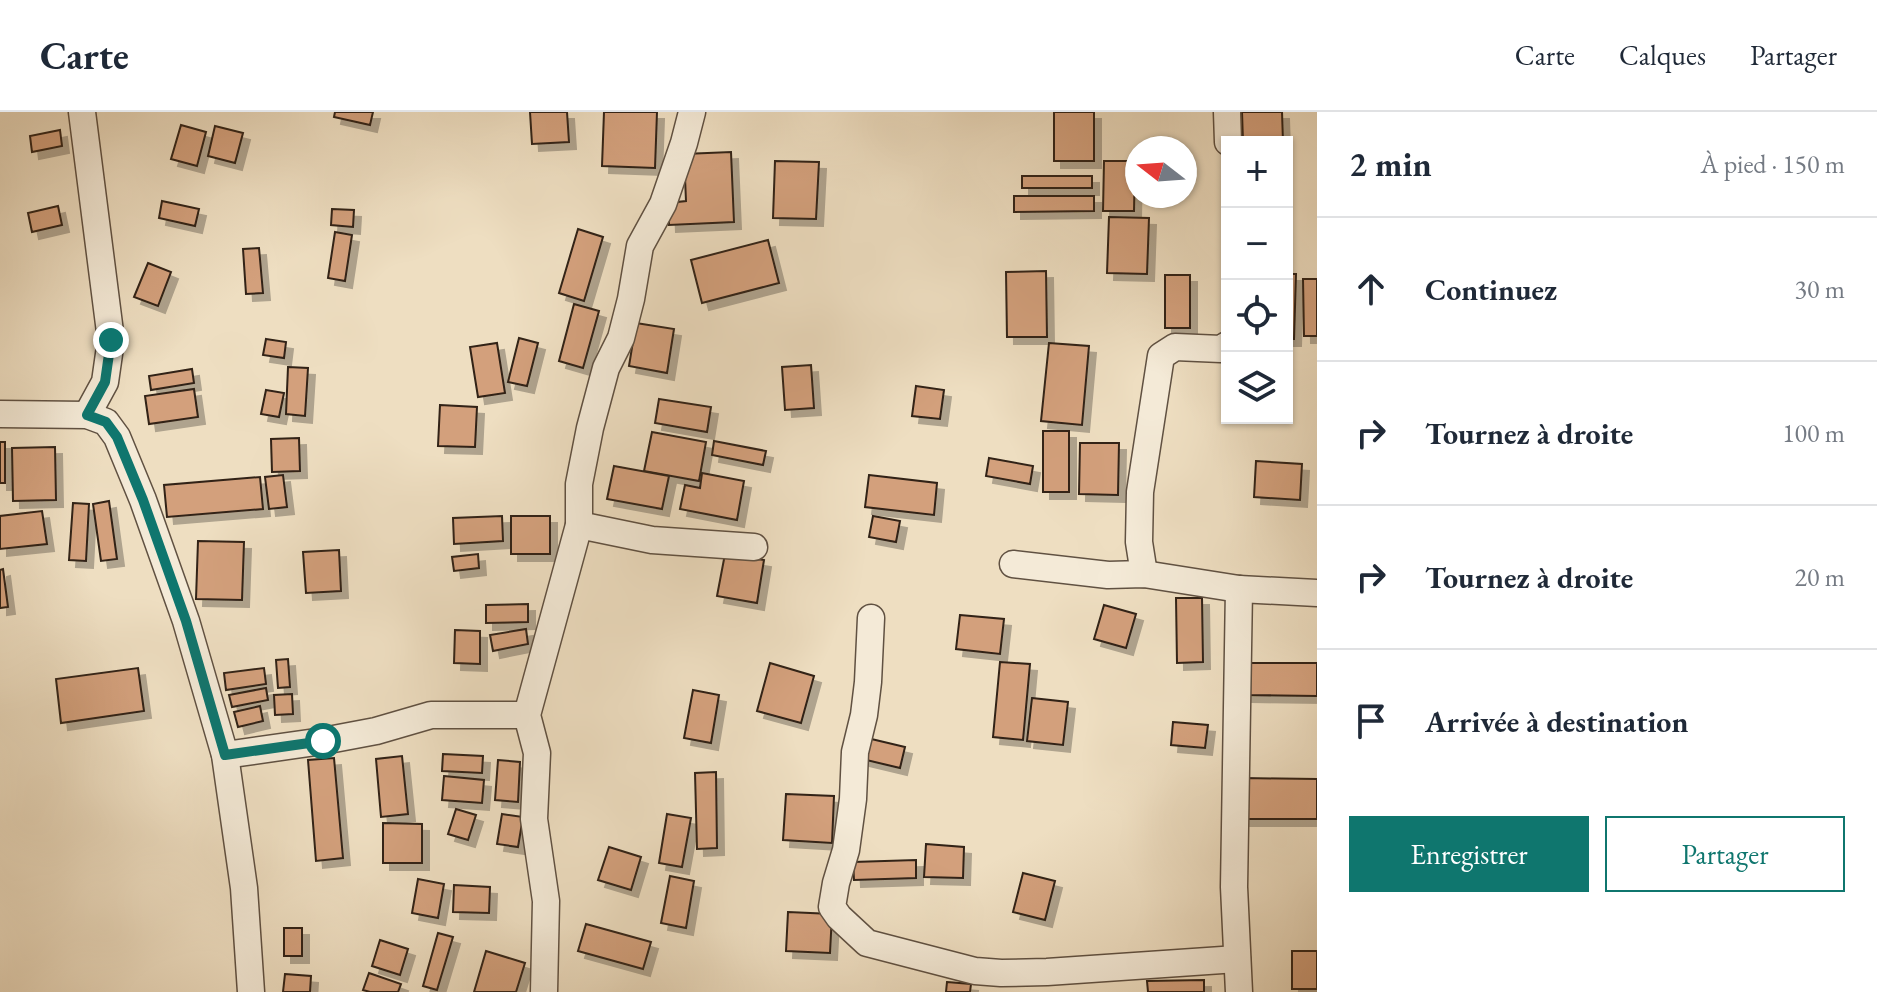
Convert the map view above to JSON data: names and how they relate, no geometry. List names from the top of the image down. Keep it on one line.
{"north":"left","page":{"header":"Carte","nav":["Carte","Calques","Partager"],"heading":["2 min","À pied · 150 m"],"map_buttons":["+","−"],"list":[["Continuez","30 m"],["Tournez à droite","100 m"],["Tournez à droite","20 m"],"Arrivée à destination"],"buttons":["Enregistrer","Partager"]}}
